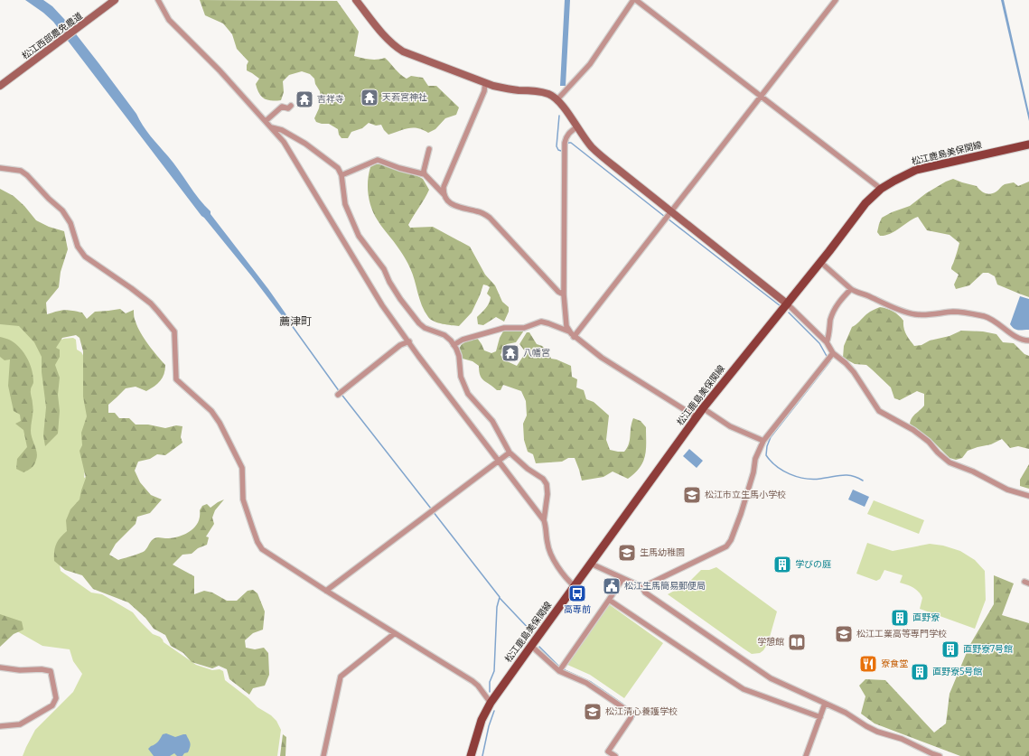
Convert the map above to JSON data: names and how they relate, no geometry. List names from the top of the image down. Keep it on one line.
{"streets":{"main road":["松江鹿島美保関線"],"street":["松江西部農免農道"]},"districts":["薦津町"],"places":{"temple":["天若宮神社","吉祥寺","八幡宮"],"school or university":["松江市立生馬小学校","生馬幼稚園","松江工業高等専門学校","松江清心養護学校"],"building":["学びの庭","直野寮","直野寮7号館","直野寮5号館"],"public building":["松江生馬簡易郵便局"],"bus stop":["高専前"],"library":["学憩館"],"restaurant":["寮食堂"]}}
